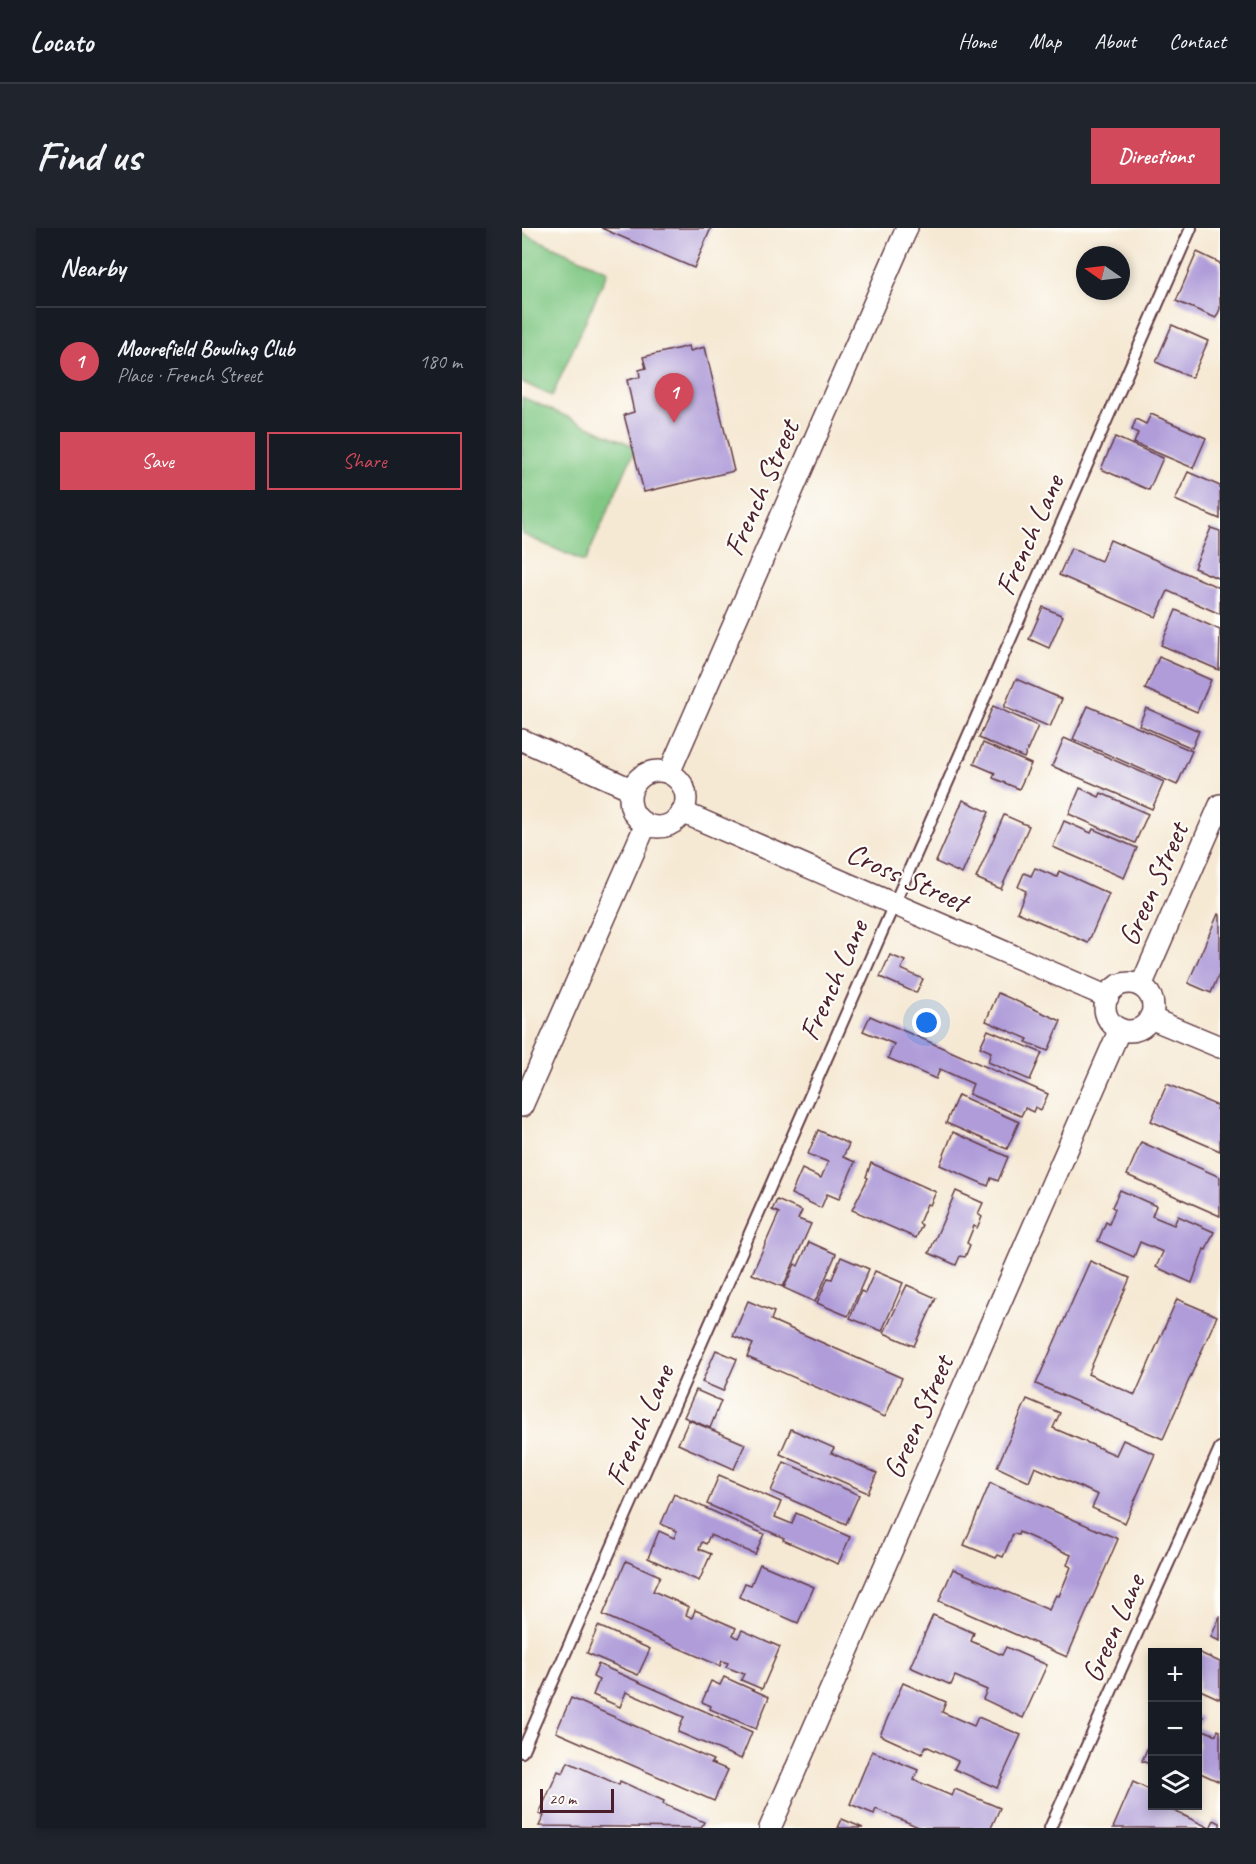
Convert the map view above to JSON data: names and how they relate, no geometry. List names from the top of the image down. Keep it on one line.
{"streets":{"street":["French Street","Cross Street","Green Street"],"lane":["French Lane","Green Lane"]},"crossings":[["French Street","Cross Street"],["French Lane","Cross Street"],["Cross Street","Green Street"]],"scale_bar":"20 m","north":"left","page":{"header":"Locato","nav":["Home","Map","About","Contact"],"buttons":["Directions",["Save","Share"]],"title":"Find us","heading":"Nearby","list":[{"mark":"1","name":"Moorefield Bowling Club","note":"Place · French Street","value":"180 m"}],"pins":"1","map_buttons":["+","−"],"scale":"20 m"}}
